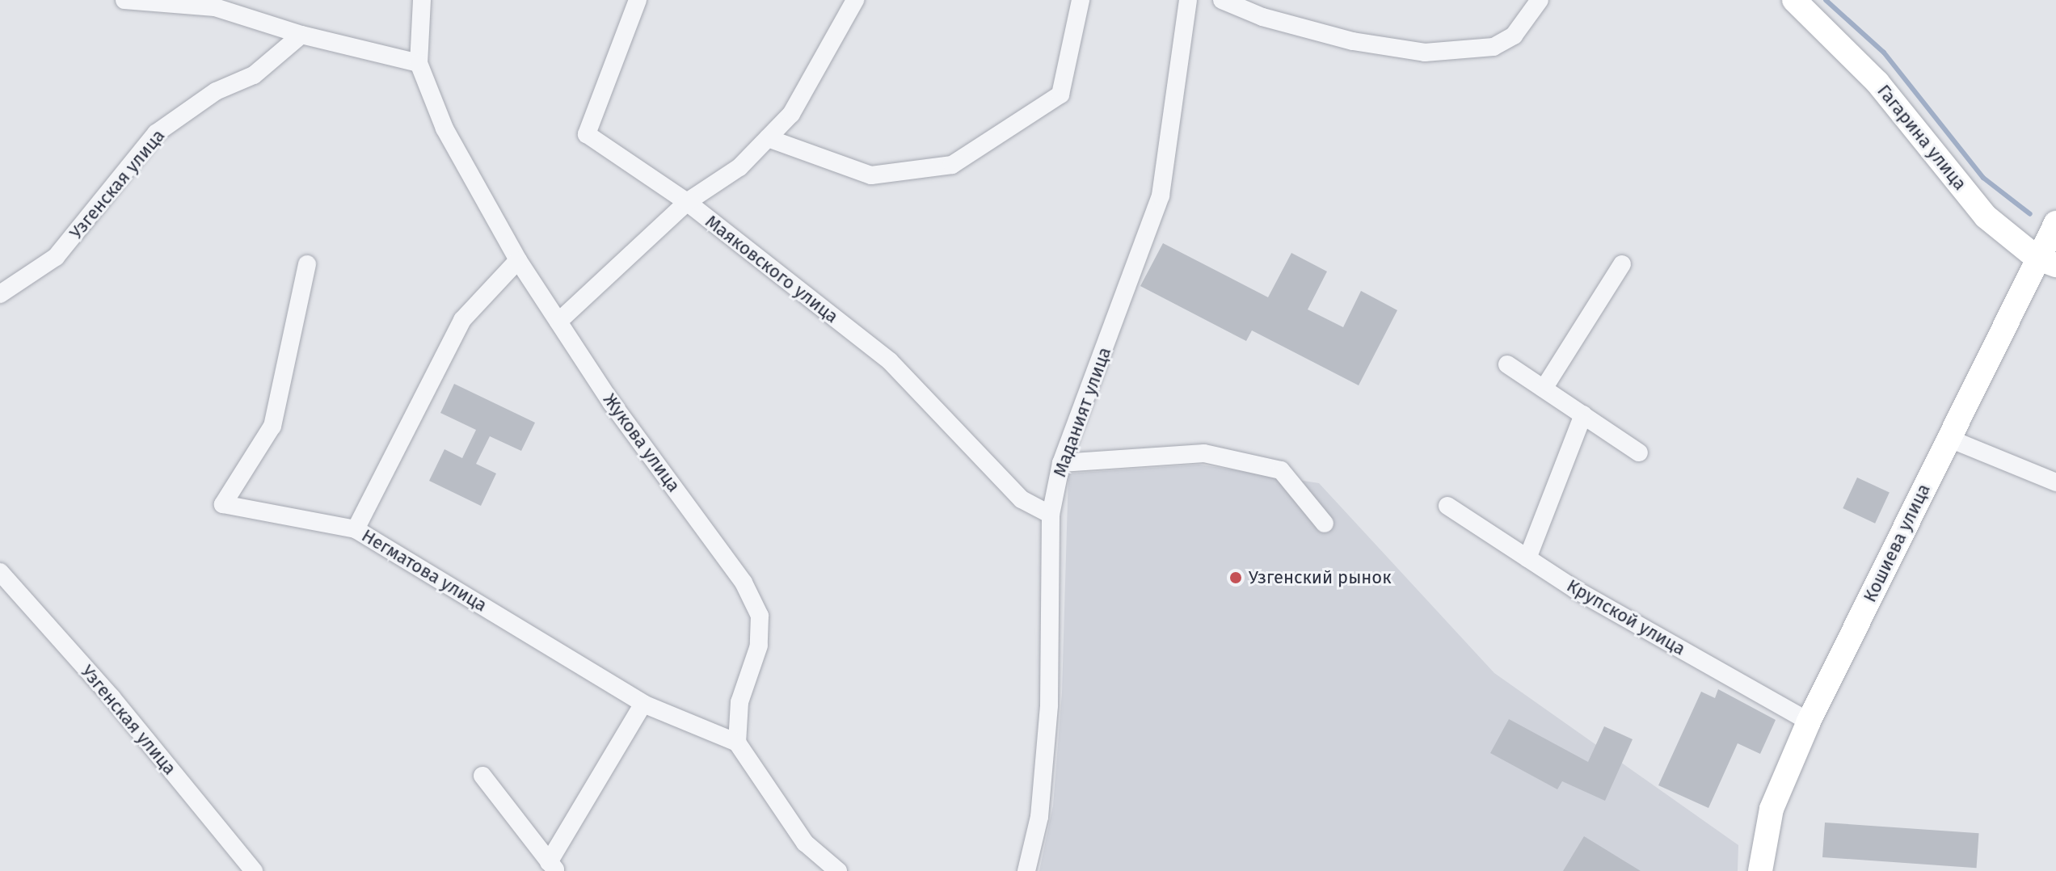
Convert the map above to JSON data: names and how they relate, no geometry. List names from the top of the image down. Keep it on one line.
{"streets":{"street":["Гагарина улица","Узгенская улица","Маяковского улица","Маданият улица","Жукова улица","Кошиева улица","Негматова улица","Крупской улица"]},"crossings":[["Гагарина улица","Кошиева улица"],["Маяковского улица","Маданият улица"],["Жукова улица","Негматова улица"],["Кошиева улица","Крупской улица"]],"places":["Узгенский рынок"]}
